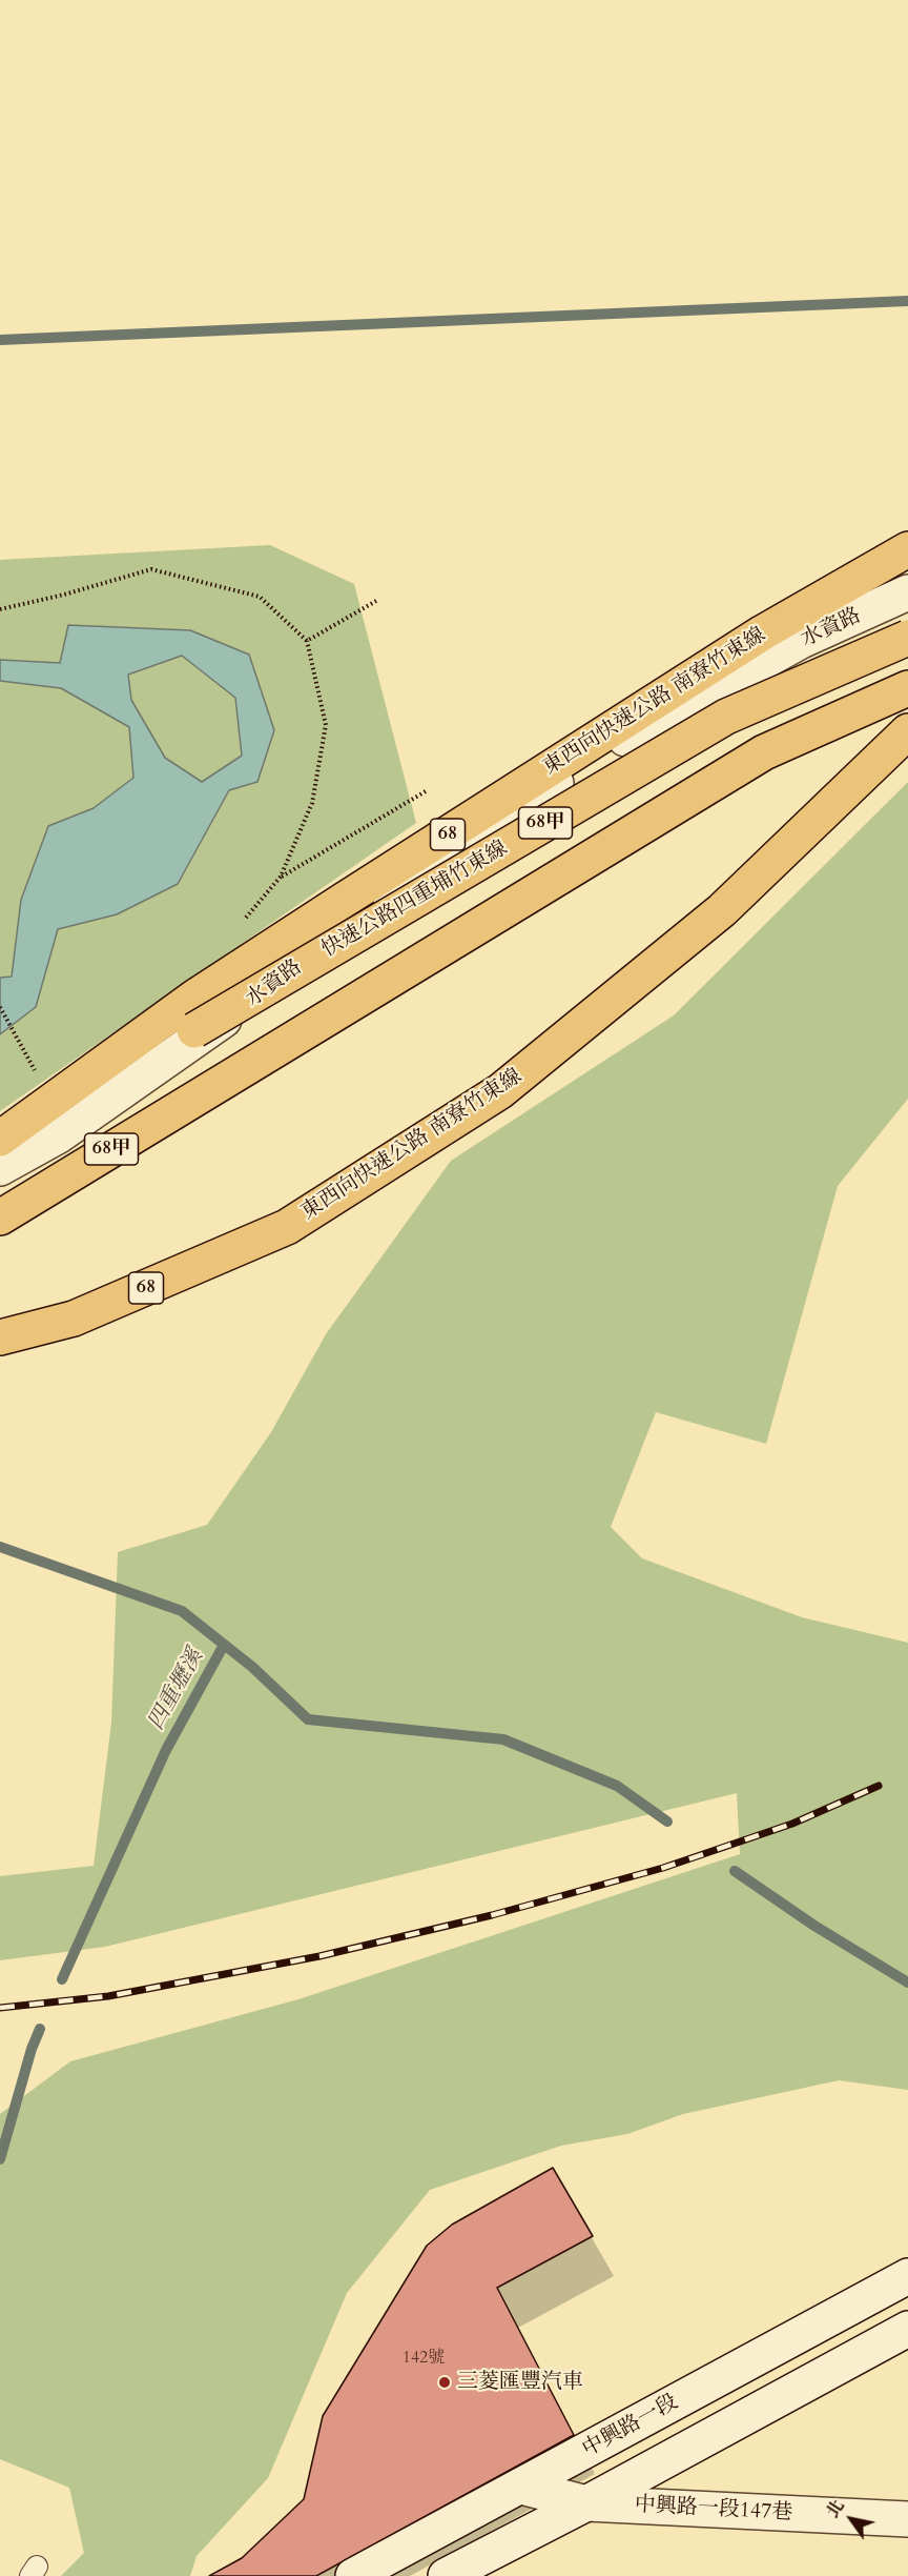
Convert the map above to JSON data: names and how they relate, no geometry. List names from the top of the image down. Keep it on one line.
{"streets":{"highway":["東西向快速公路 南寮竹東線","68甲","68","快速公路四重埔竹東線"],"street":["水資路","中興路一段","中興路一段147巷"]},"crossings":[["中興路一段","中興路一段147巷"]],"water":["四重壢溪"],"places":["三菱匯豐汽車"],"house_numbers":["142號"],"north":"top left"}
